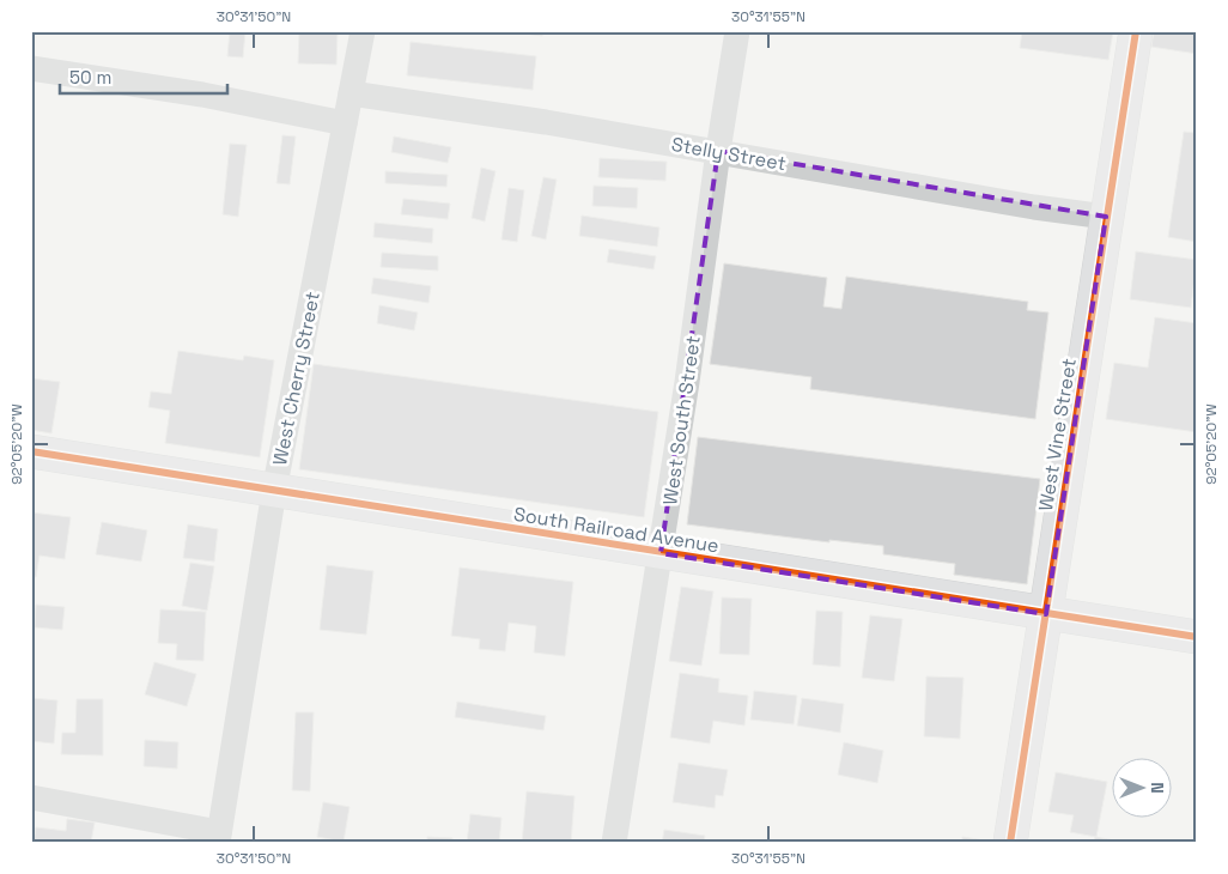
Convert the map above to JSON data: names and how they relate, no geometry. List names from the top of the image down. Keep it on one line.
{"streets":{"main road":["West Vine Street","South Railroad Avenue"],"street":["Stelly Street","West Cherry Street","West South Street"]},"crossings":[["Stelly Street","West Cherry Street"],["Stelly Street","West South Street"],["Stelly Street","West Vine Street"],["West Cherry Street","South Railroad Avenue"],["West South Street","South Railroad Avenue"],["West Vine Street","South Railroad Avenue"]],"scale_bar":"50 m","north":"right","coordinates":["30°31'50\"N","30°31'55\"N","92°05'20\"W"]}
